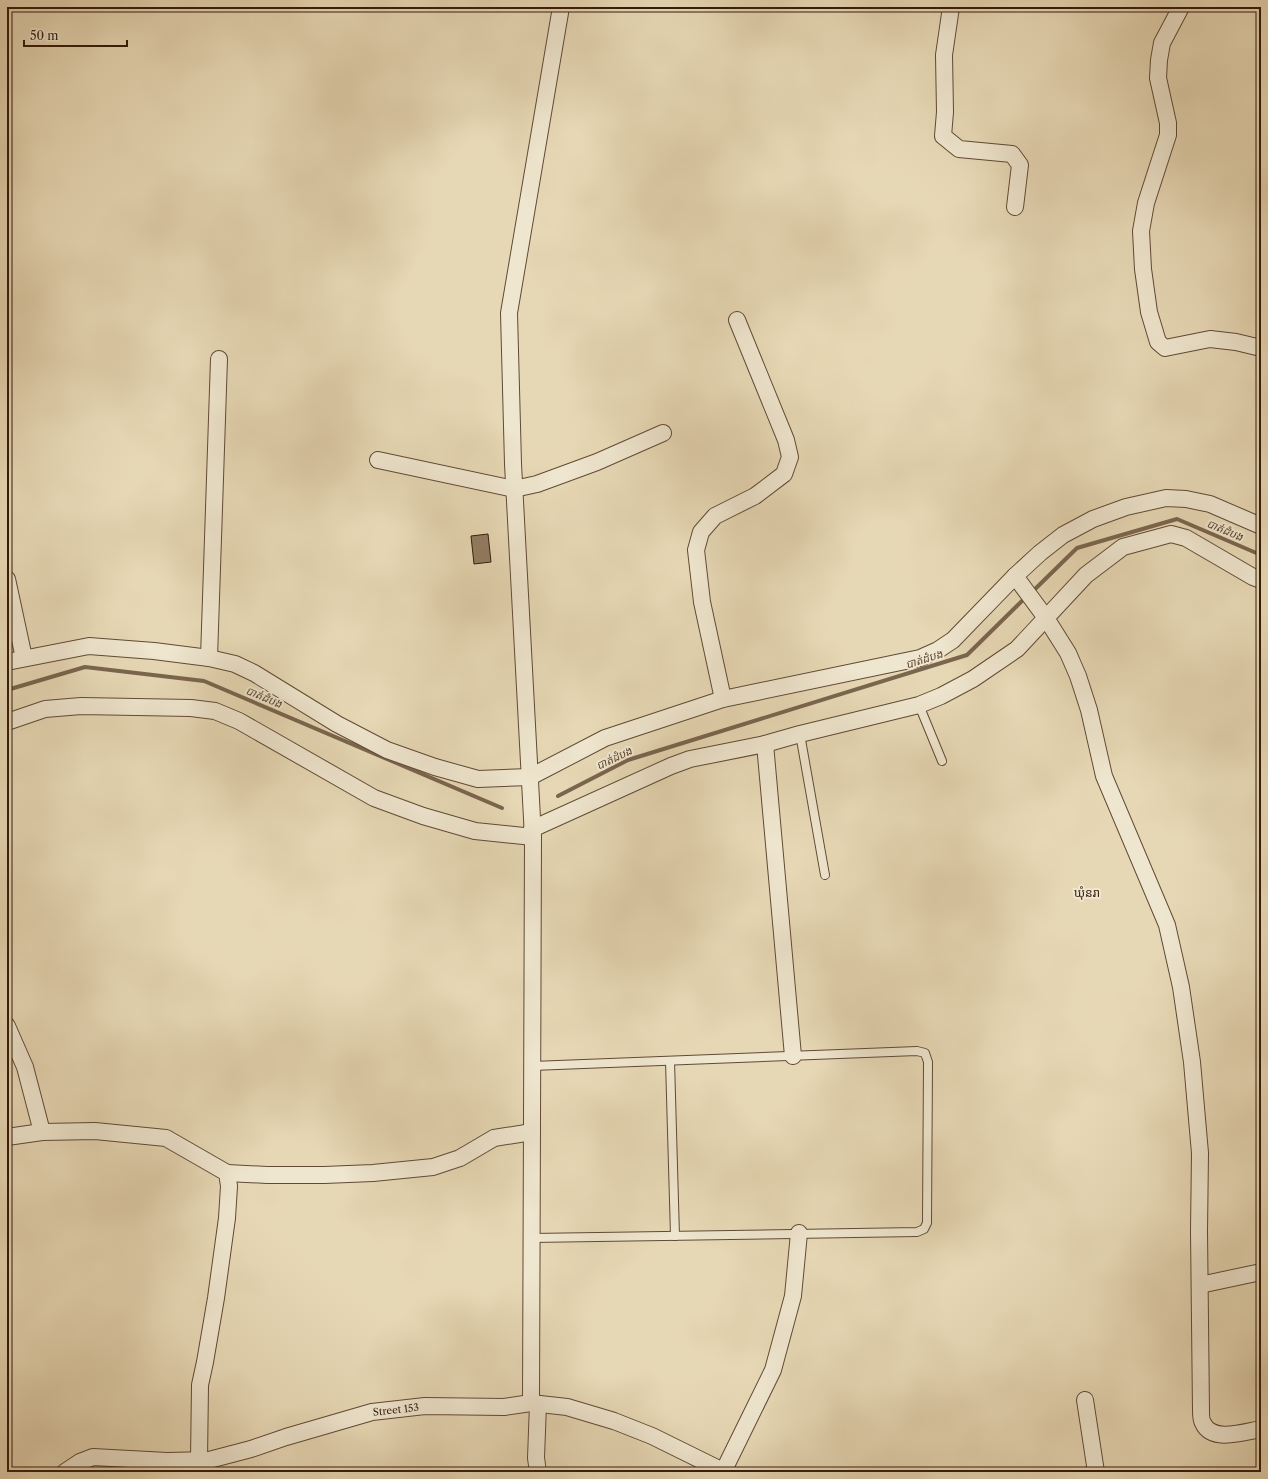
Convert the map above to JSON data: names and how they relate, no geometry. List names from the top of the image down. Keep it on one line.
{"streets":{"street":["Street 153"]},"districts":["ឃុំនរា"],"water":["បាត់ដំបង"],"scale_bar":"50 m"}
